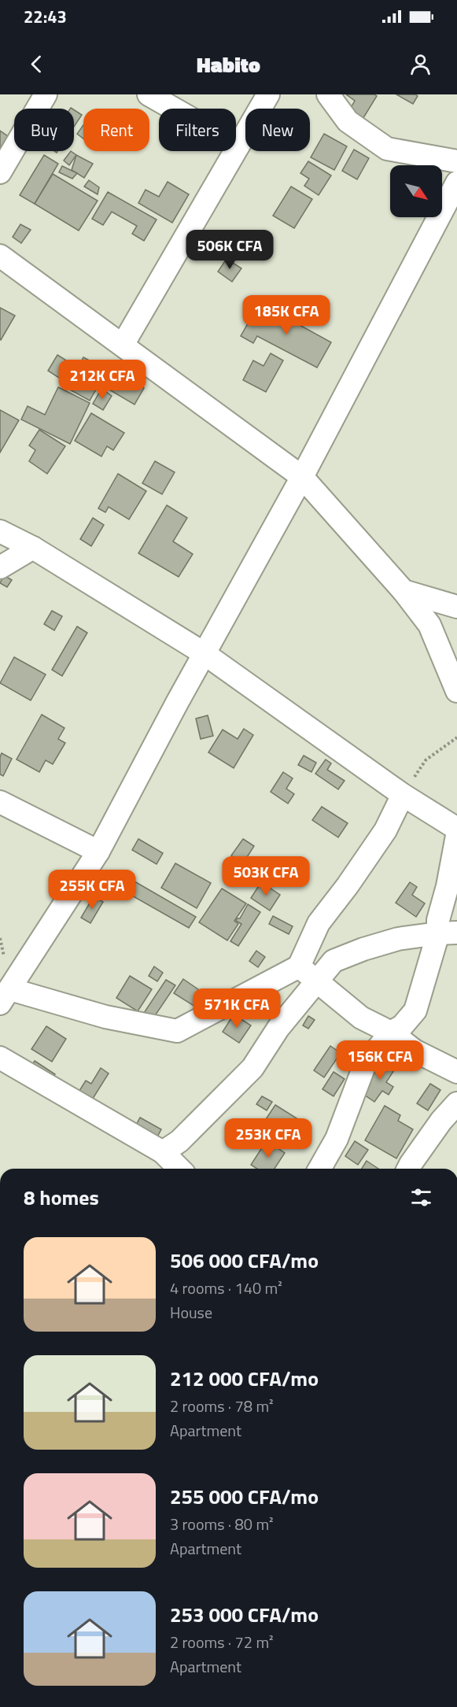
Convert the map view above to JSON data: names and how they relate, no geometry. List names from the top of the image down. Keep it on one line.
{"north":"bottom right","page":{"status":"22:43","header":"Habito","chip":["Buy","Rent","Filters","New"],"price":["506K CFA","185K CFA","212K CFA","503K CFA","255K CFA","571K CFA","156K CFA","253K CFA"],"heading":"8 homes","list":[{"name":"506 000 CFA/mo","note":"4 rooms · 140 m² · House"},{"name":"212 000 CFA/mo","note":"2 rooms · 78 m² · Apartment"},{"name":"255 000 CFA/mo","note":"3 rooms · 80 m² · Apartment"},{"name":"253 000 CFA/mo","note":"2 rooms · 72 m² · Apartment"}]}}
